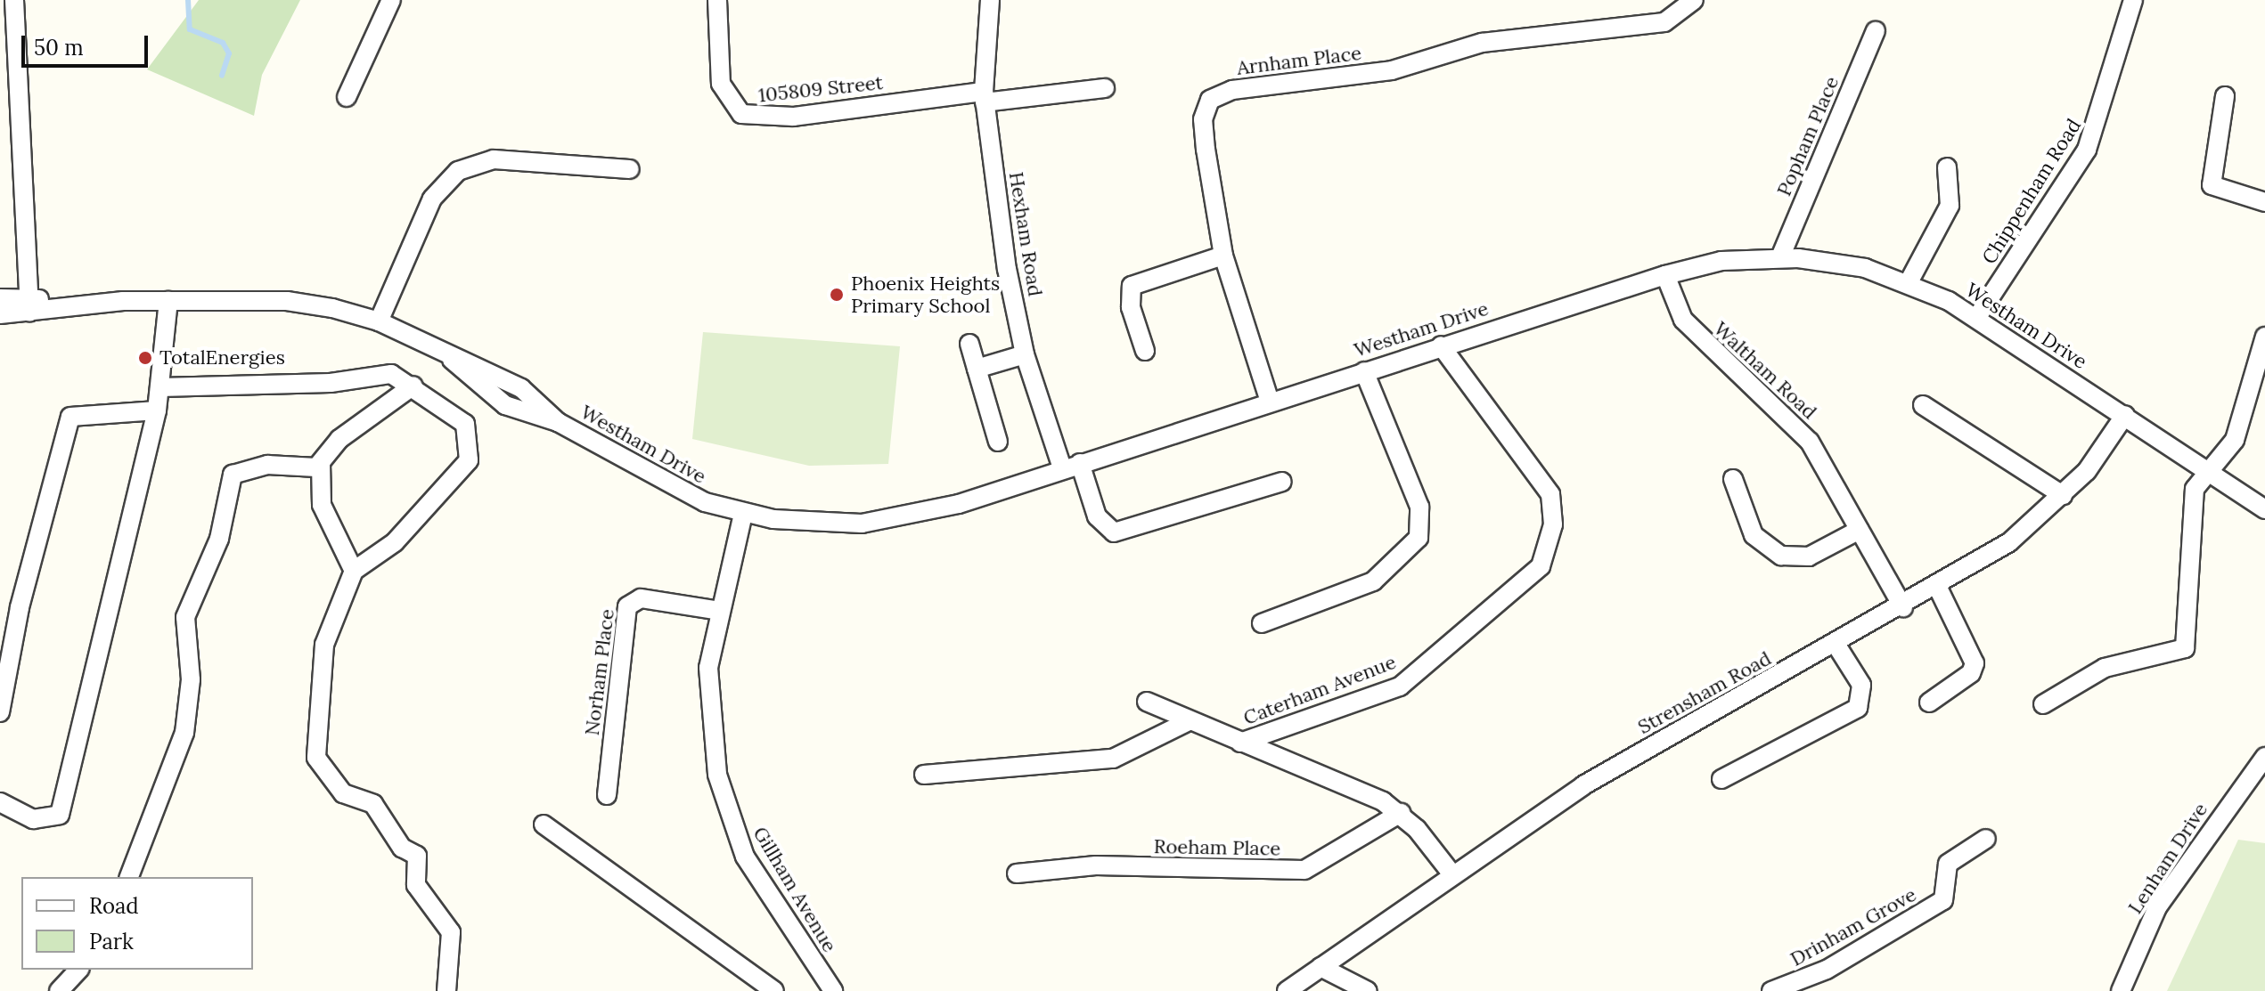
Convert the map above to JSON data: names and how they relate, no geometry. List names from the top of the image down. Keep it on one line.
{"streets":{"street":["Arnham Place","105809 Street","Popham Place","Chippenham Road","Hexham Road","Westham Drive","Waltham Road","Norham Place","Caterham Avenue","Strensham Road","Roeham Place","Lenham Drive","Gillham Avenue","Drinham Grove"]},"crossings":[["Arnham Place","Westham Drive"],["105809 Street","Hexham Road"],["Popham Place","Westham Drive"],["Chippenham Road","Westham Drive"],["Hexham Road","Westham Drive"],["Westham Drive","Waltham Road"],["Westham Drive","Caterham Avenue"],["Westham Drive","Strensham Road"],["Westham Drive","Gillham Avenue"],["Waltham Road","Strensham Road"],["Norham Place","Gillham Avenue"]],"places":["Phoenix Heights Primary School","TotalEnergies"],"legend":["Road","Park"],"scale_bar":"50 m"}
